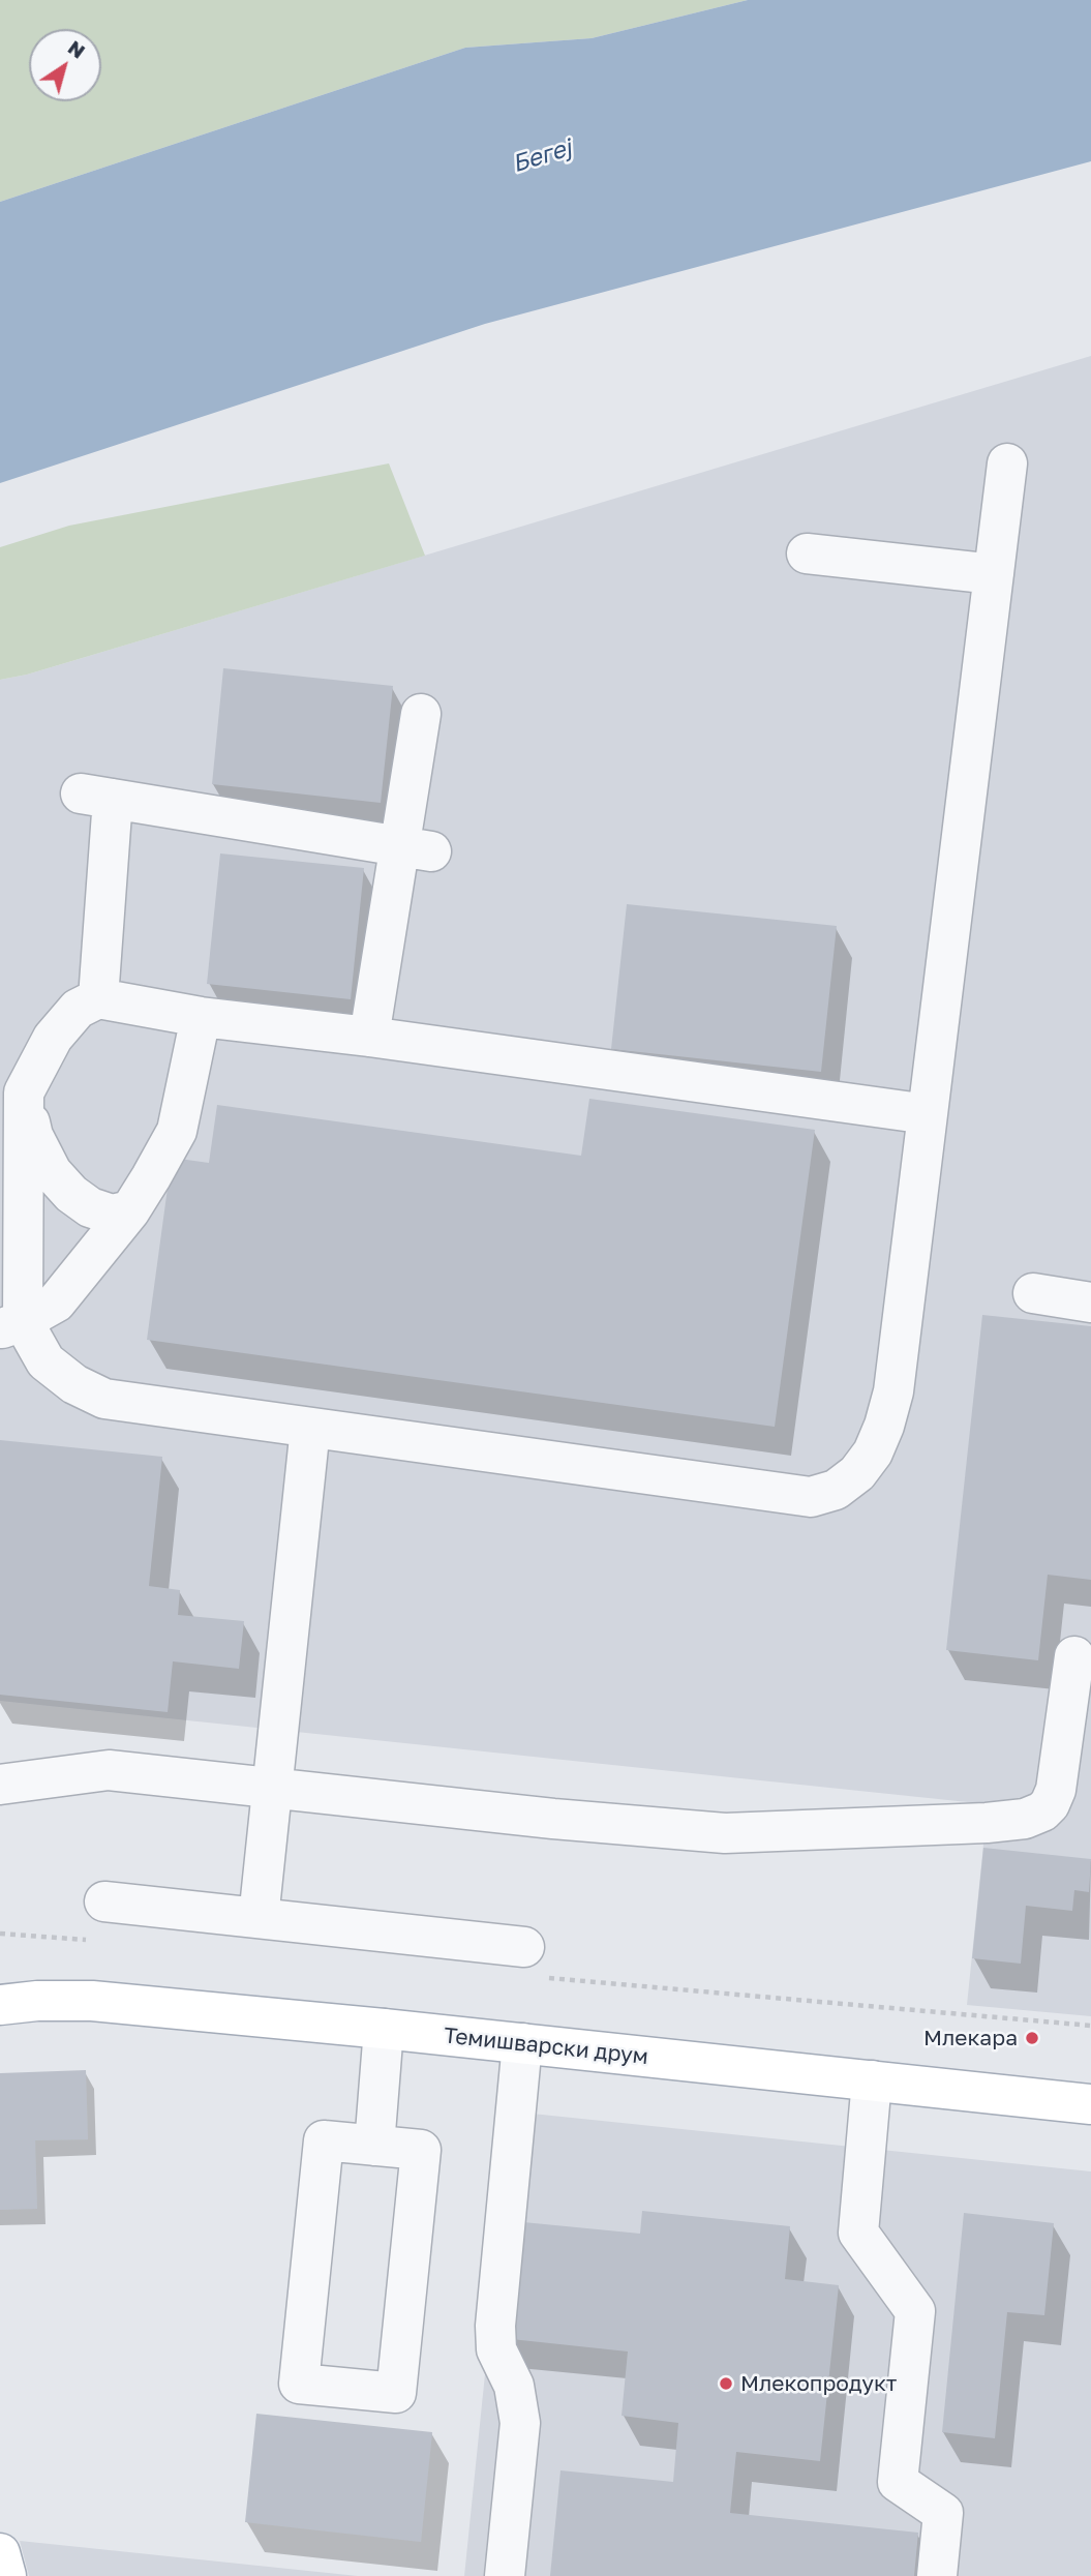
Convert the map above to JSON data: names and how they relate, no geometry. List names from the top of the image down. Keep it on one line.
{"streets":{"main road":["Темишварски друм"]},"water":["Бегеј"],"places":["Млекара","Млекопродукт"],"north":"top right"}
